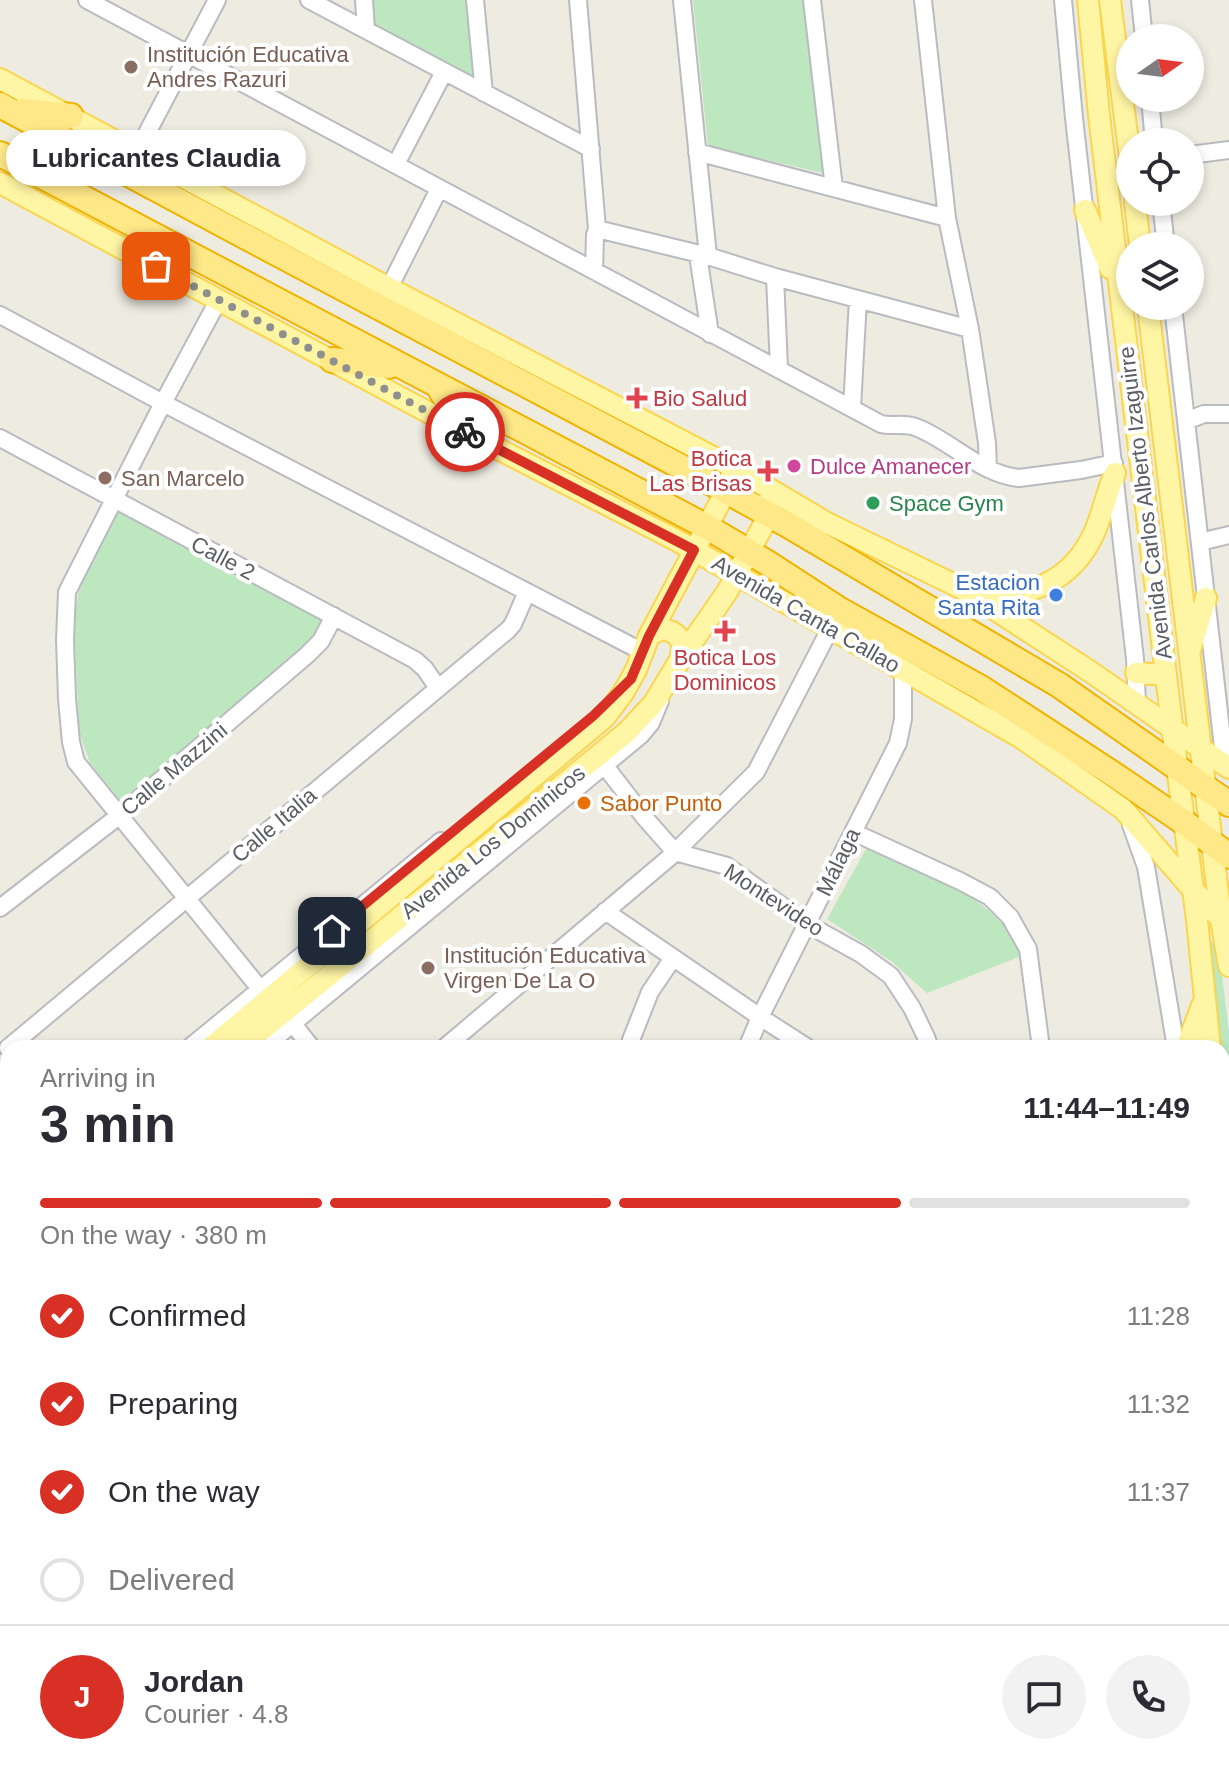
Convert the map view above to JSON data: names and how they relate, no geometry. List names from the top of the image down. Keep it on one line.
{"streets":{"highway":["Avenida Canta Callao"],"main road":["Avenida Carlos Alberto Izaguirre","Avenida Los Dominicos"],"street":["Calle 2","Calle Mazzini","Calle Italia","Málaga","Montevideo"]},"crossings":[["Avenida Carlos Alberto Izaguirre","Avenida Canta Callao"],["Calle 2","Calle Mazzini"],["Calle 2","Calle Italia"],["Avenida Canta Callao","Avenida Los Dominicos"],["Avenida Canta Callao","Málaga"],["Málaga","Montevideo"]],"places":{"other":["Institución Educativa Andres Razuri","Lubricantes Claudia","Dulce Amanecer","San Marcelo","Space Gym","Estacion Santa Rita","Sabor Punto","Institución Educativa Virgen De La O"],"health":["Bio Salud","Botica Las Brisas","Botica Los Dominicos"]},"north":"right","page":{"bubble":"Lubricantes Claudia","heading":["3 min","Arriving in","11:44–11:49"],"panel":["Jordan","Courier · 4.8"],"bar":"On the way · 380 m","list":[["Confirmed","11:28"],["Preparing","11:32"],["On the way","11:37"],"Delivered"],"round":"J"}}
